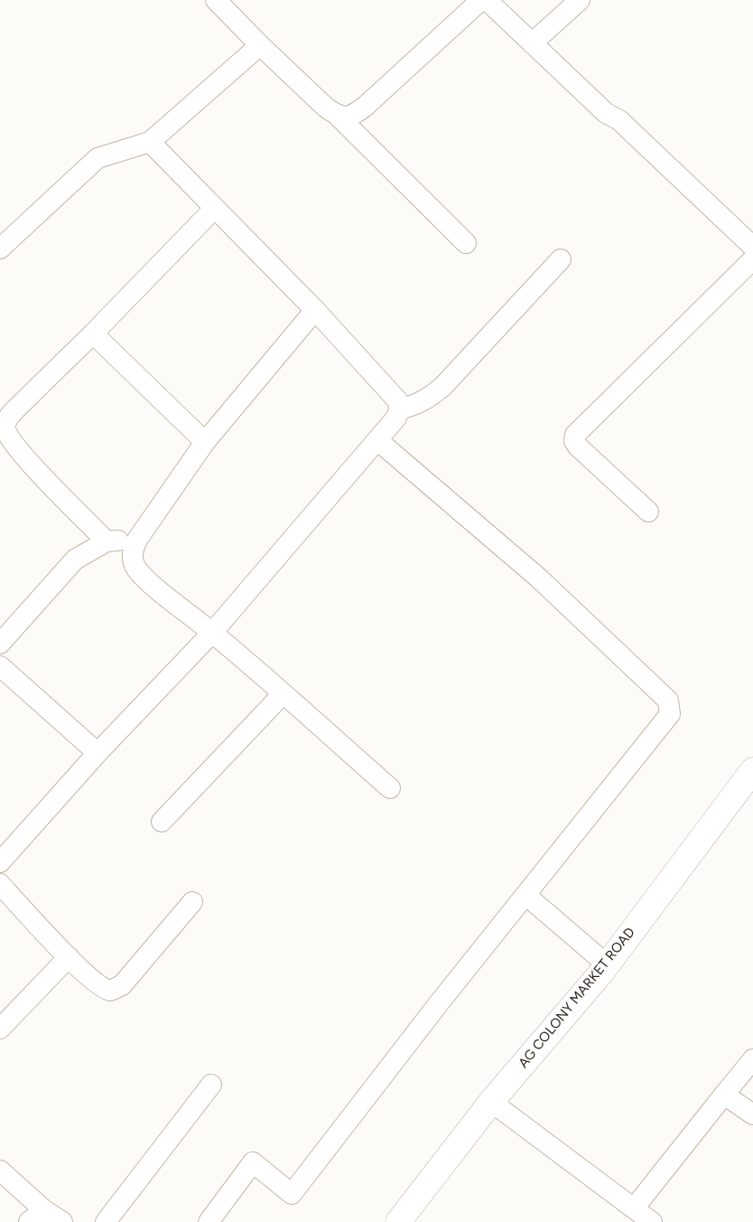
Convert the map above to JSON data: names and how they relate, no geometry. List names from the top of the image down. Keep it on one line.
{"streets":{"street":["AG COLONY MARKET ROAD"]}}
